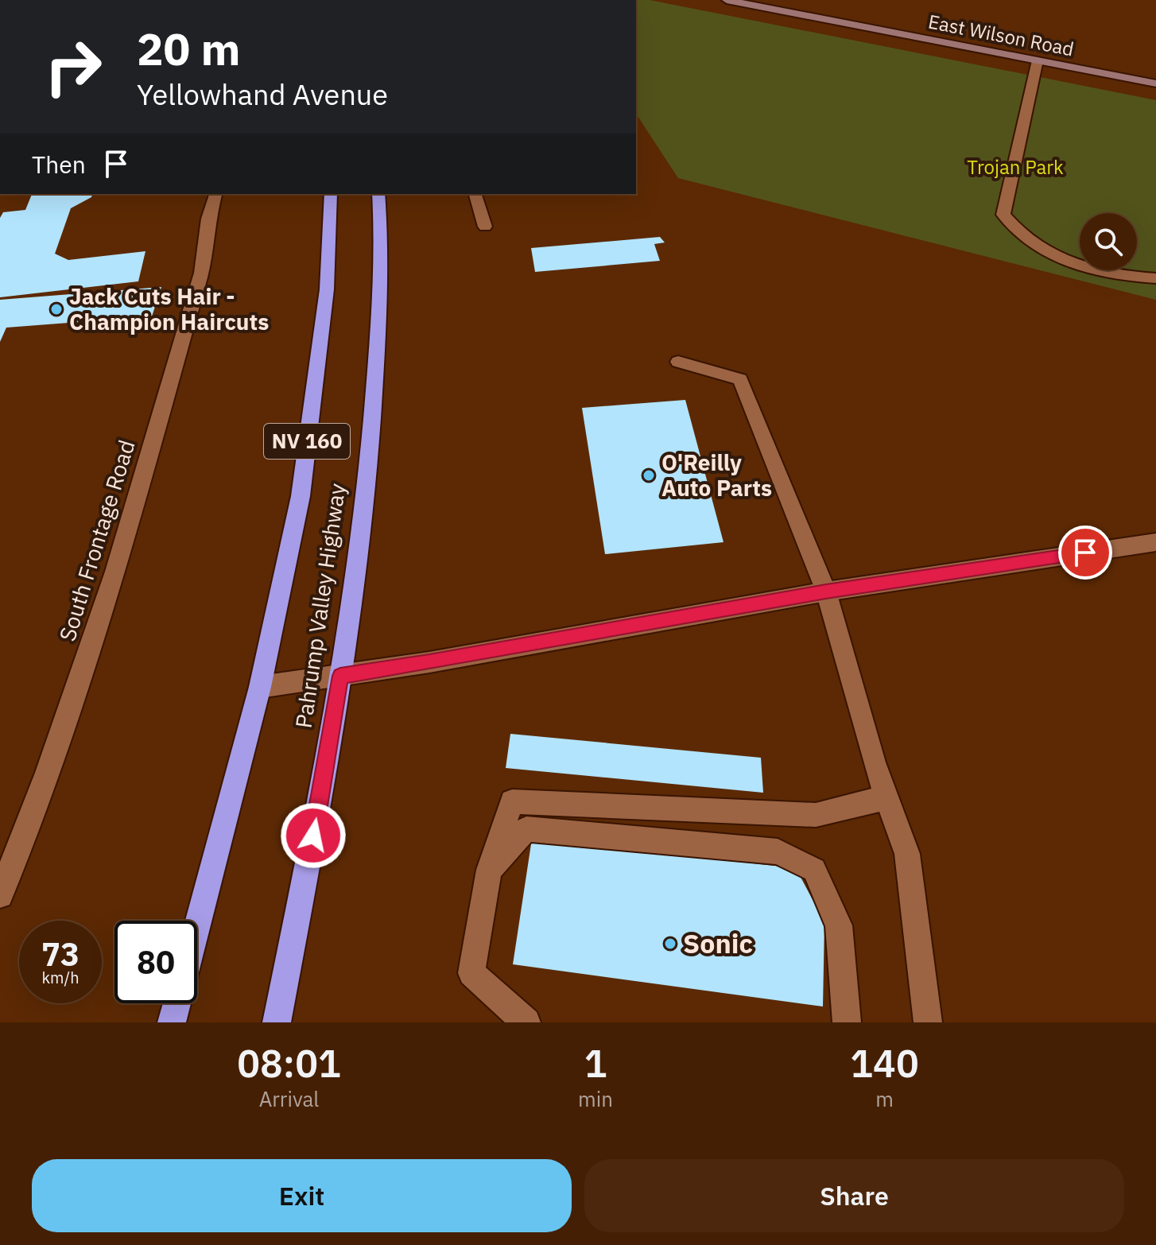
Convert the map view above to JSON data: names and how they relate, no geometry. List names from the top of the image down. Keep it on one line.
{"streets":{"highway":["NV 160","Pahrump Valley Highway"],"street":["East Wilson Road","South Frontage Road"]},"parks":["Trojan Park"],"places":["Jack Cuts Hair - Champion Haircuts","O'Reilly Auto Parts","Sonic"],"page":{"turn":["20 m","Yellowhand Avenue"],"then":"Then","speed":"73 km/h","limit":"80","eta":["08:01","Arrival","1","min","140","m"],"buttons":["Exit","Share"]}}
